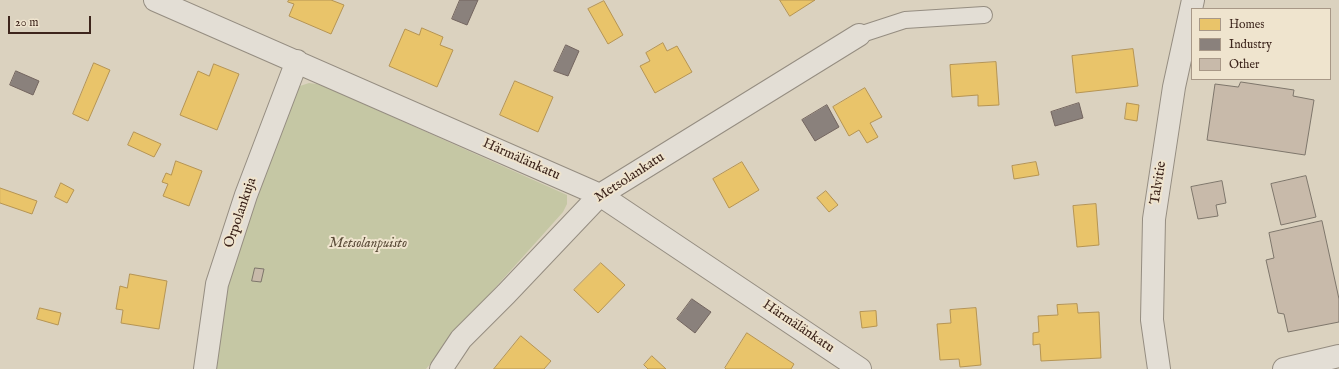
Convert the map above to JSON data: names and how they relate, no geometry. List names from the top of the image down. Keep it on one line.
{"streets":{"street":["Härmälänkatu","Metsolankatu","Talvitie","Orpolankuja"]},"crossings":[["Härmälänkatu","Metsolankatu"],["Härmälänkatu","Orpolankuja"]],"parks":["Metsolanpuisto"],"legend":["Homes","Industry","Other"],"scale_bar":"20 m"}
